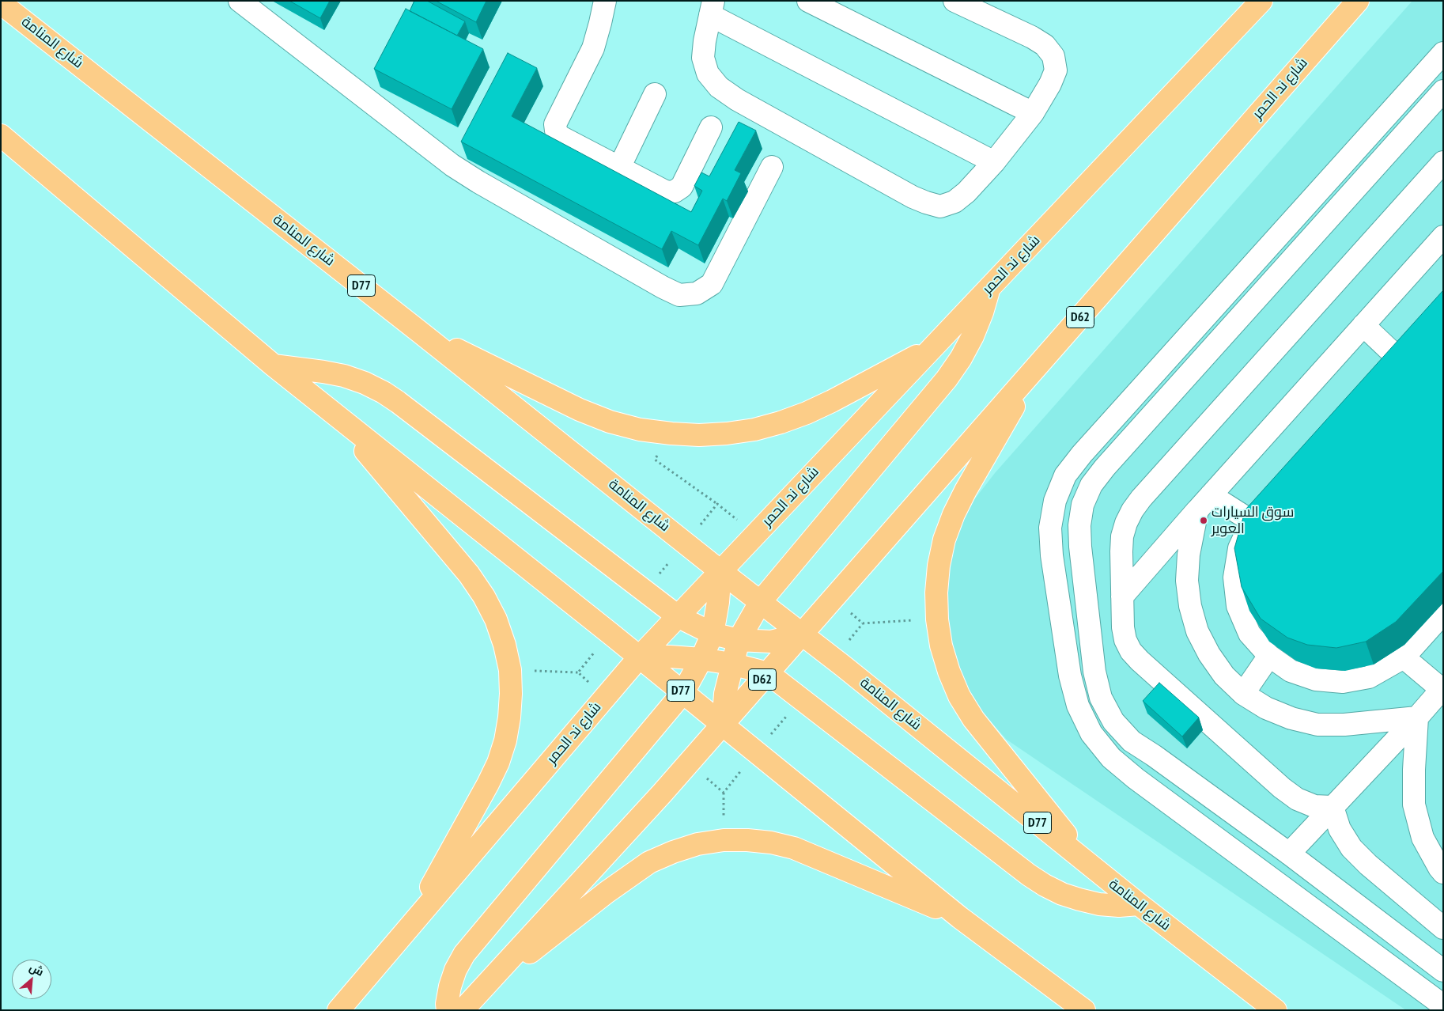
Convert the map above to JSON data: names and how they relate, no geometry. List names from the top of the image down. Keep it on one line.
{"streets":{"main road":["شارع المنامة","شارع ند الحمر","D77","D62"]},"crossings":[["شارع المنامة","شارع ند الحمر"],["شارع ند الحمر","D77"]],"places":["سوق السيارات العوير"],"north":"top right"}
